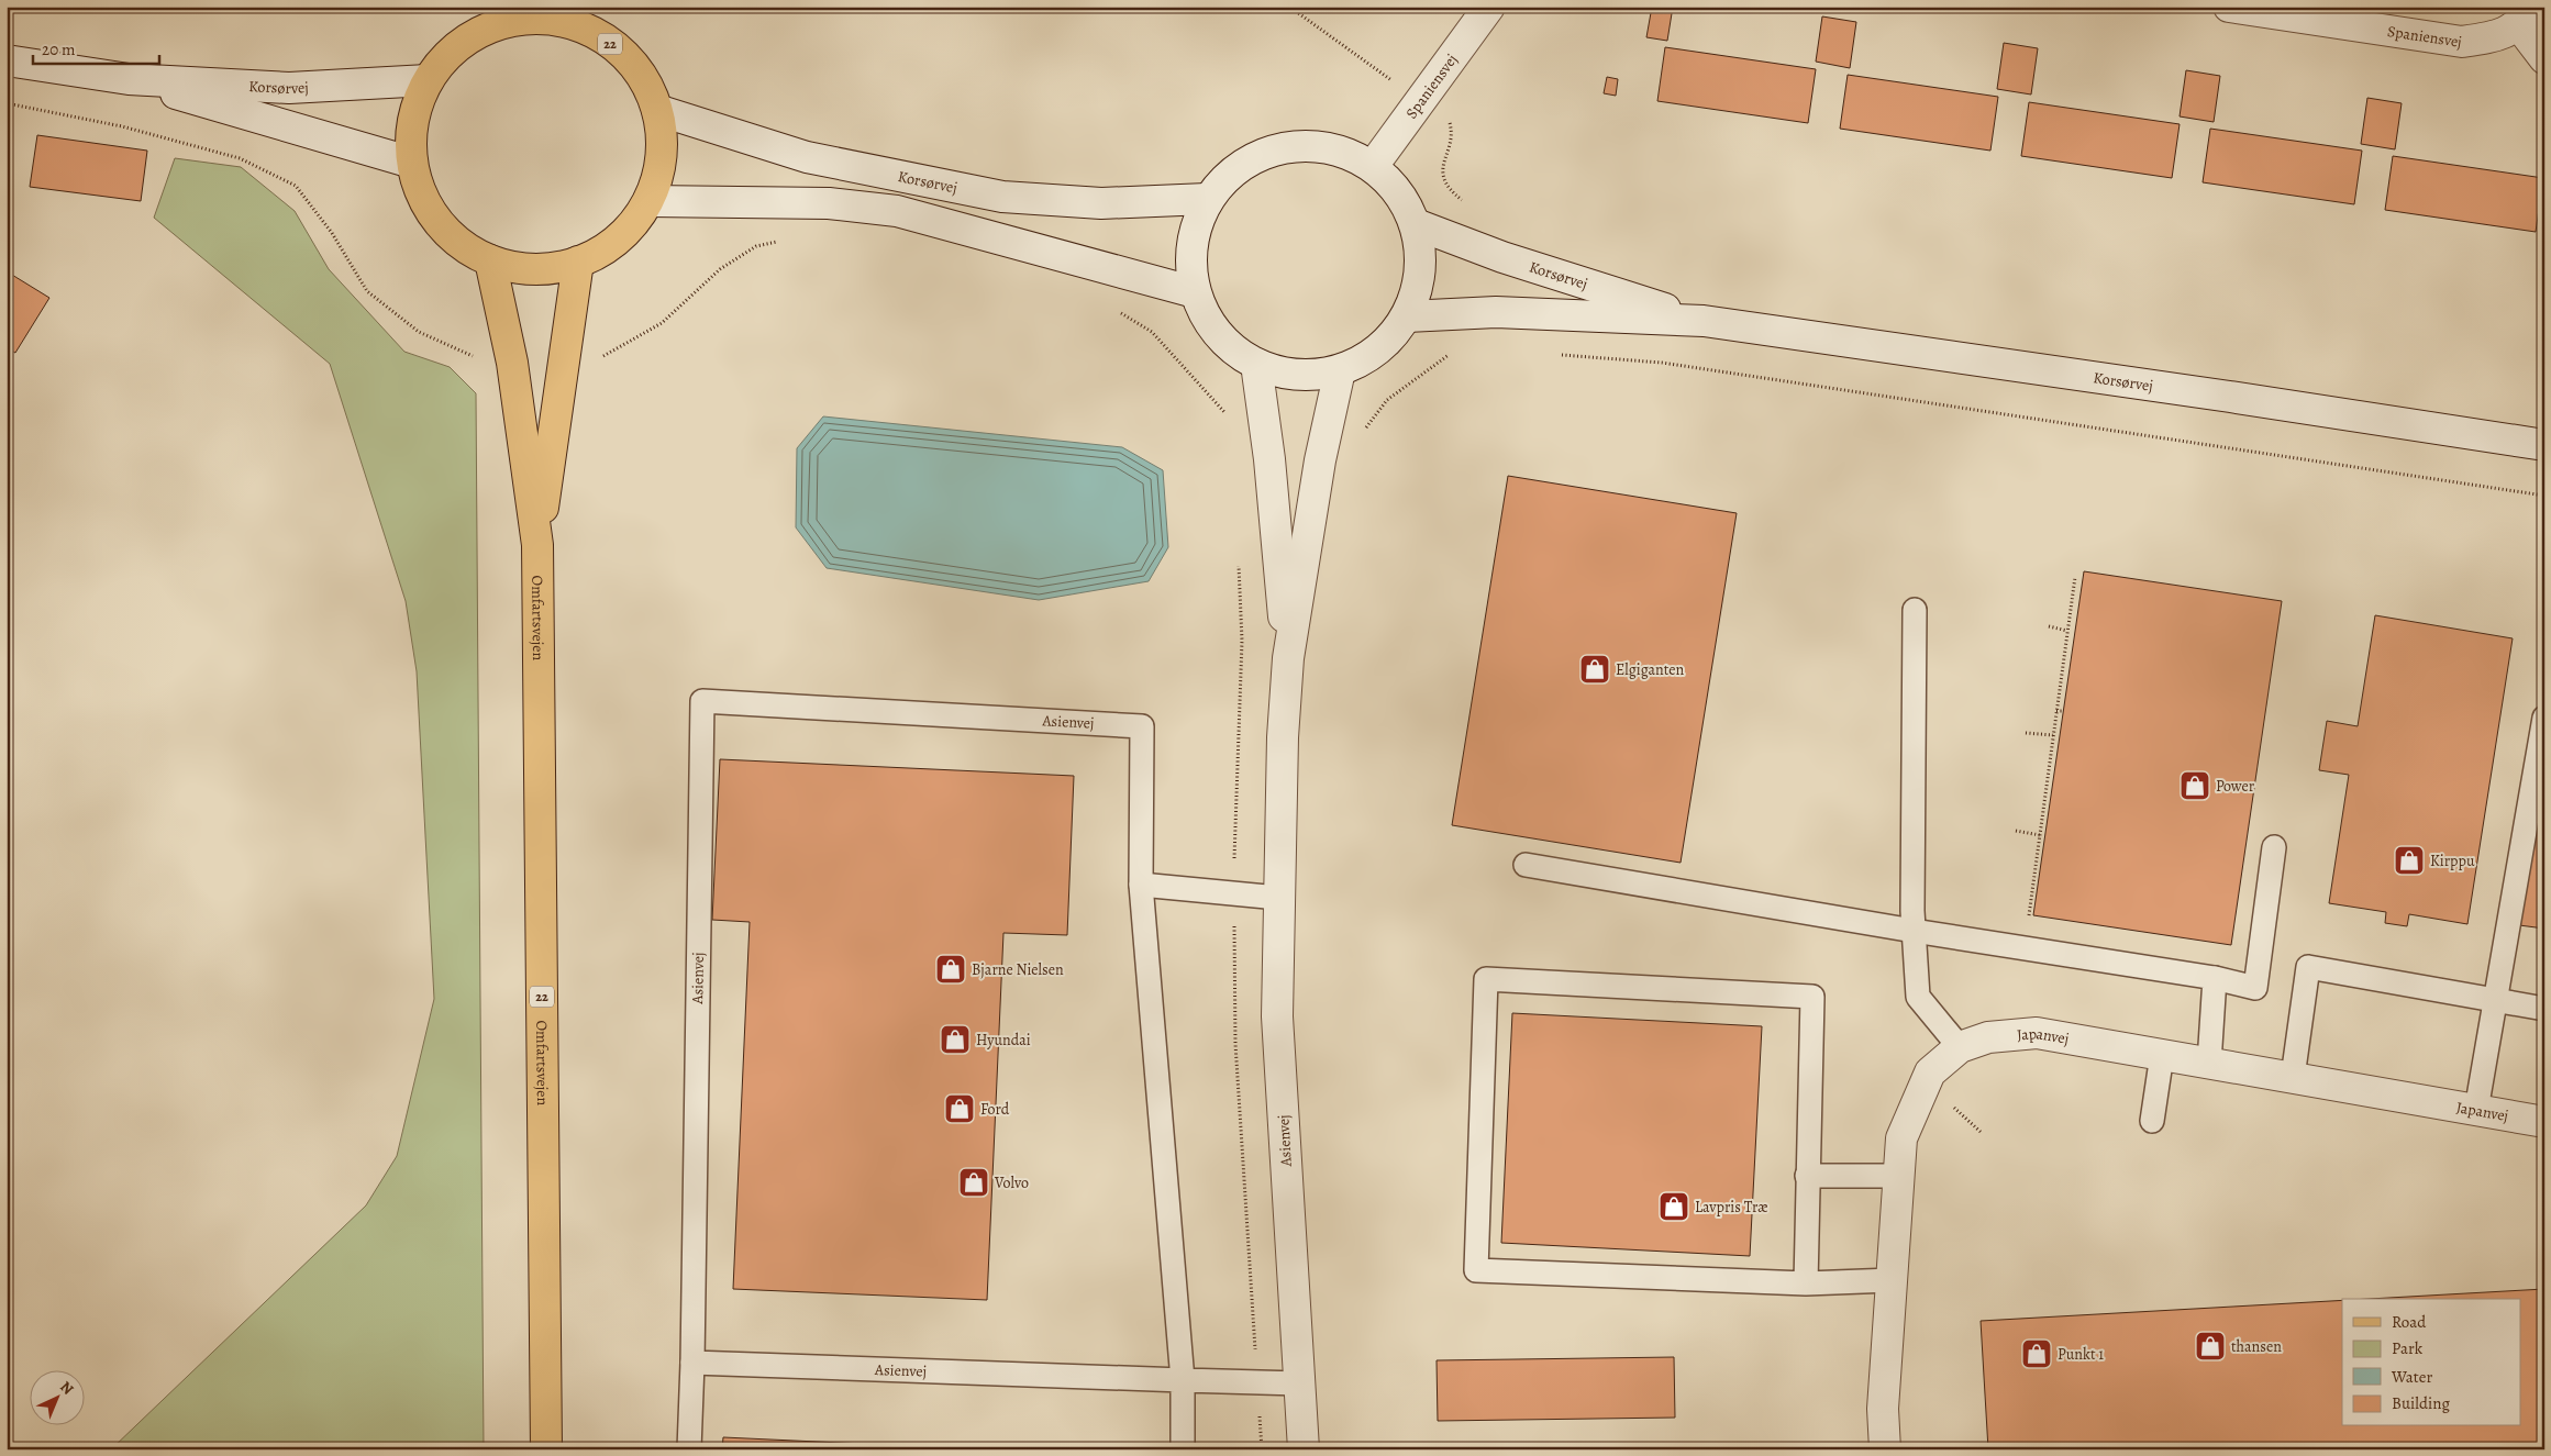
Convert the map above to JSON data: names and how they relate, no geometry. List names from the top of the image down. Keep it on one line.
{"streets":{"main road":["Spaniensvej","22","Korsørvej","Omfartsvejen","Asienvej","Japanvej"]},"crossings":[["22","Korsørvej"],["22","Omfartsvejen"]],"places":{"shop":["Elgiganten","Power","Kirppu","Bjarne Nielsen","Hyundai","Ford","Volvo","Lavpris Træ","thansen","Punkt 1"]},"legend":["Road","Park","Water","Building"],"scale_bar":"20 m","north":"top right"}
